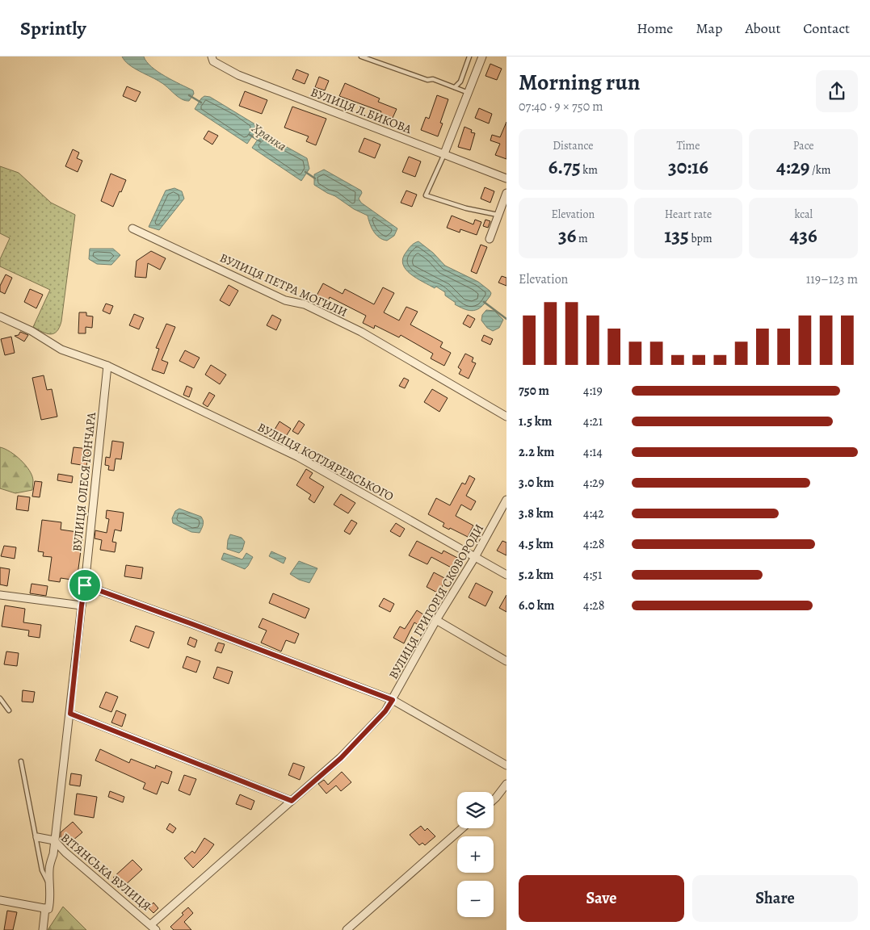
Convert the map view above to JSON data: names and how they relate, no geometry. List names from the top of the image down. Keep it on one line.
{"streets":{"street":["ВУЛИЦЯ Л.БИКОВА","ВУЛИЦЯ ПЕТРА МОГИЛИ","ВУЛИЦЯ КОТЛЯРЕВСЬКОГО","ВУЛИЦЯ ОЛЕСЯ ГОНЧАРА","ВУЛИЦЯ ГРИГОРІЯ СКОВОРОДИ","ВІТЯНСЬКА ВУЛИЦЯ"]},"crossings":[["ВУЛИЦЯ КОТЛЯРЕВСЬКОГО","ВУЛИЦЯ ОЛЕСЯ ГОНЧАРА"],["ВУЛИЦЯ КОТЛЯРЕВСЬКОГО","ВУЛИЦЯ ГРИГОРІЯ СКОВОРОДИ"],["ВУЛИЦЯ ОЛЕСЯ ГОНЧАРА","ВІТЯНСЬКА ВУЛИЦЯ"],["ВУЛИЦЯ ГРИГОРІЯ СКОВОРОДИ","ВІТЯНСЬКА ВУЛИЦЯ"]],"water":["Хранка"],"page":{"header":"Sprintly","nav":["Home","Map","About","Contact"],"heading":["Morning run","07:40 · 9 × 750 m"],"stats":[["Distance","6.75 km"],["Time","30:16"],["Pace","4:29 /km"],["Elevation","36 m"],["Heart rate","135 bpm"],["kcal","436"]],"chart":["Elevation","119–123 m"],"list":[{"name":"750 m","note":"4:19"},{"name":"1.5 km","note":"4:21"},{"name":"2.2 km","note":"4:14"},{"name":"3.0 km","note":"4:29"},{"name":"3.8 km","note":"4:42"},{"name":"4.5 km","note":"4:28"},{"name":"5.2 km","note":"4:51"},{"name":"6.0 km","note":"4:28"}],"map_buttons":["+","−"],"buttons":["Save","Share"]}}
